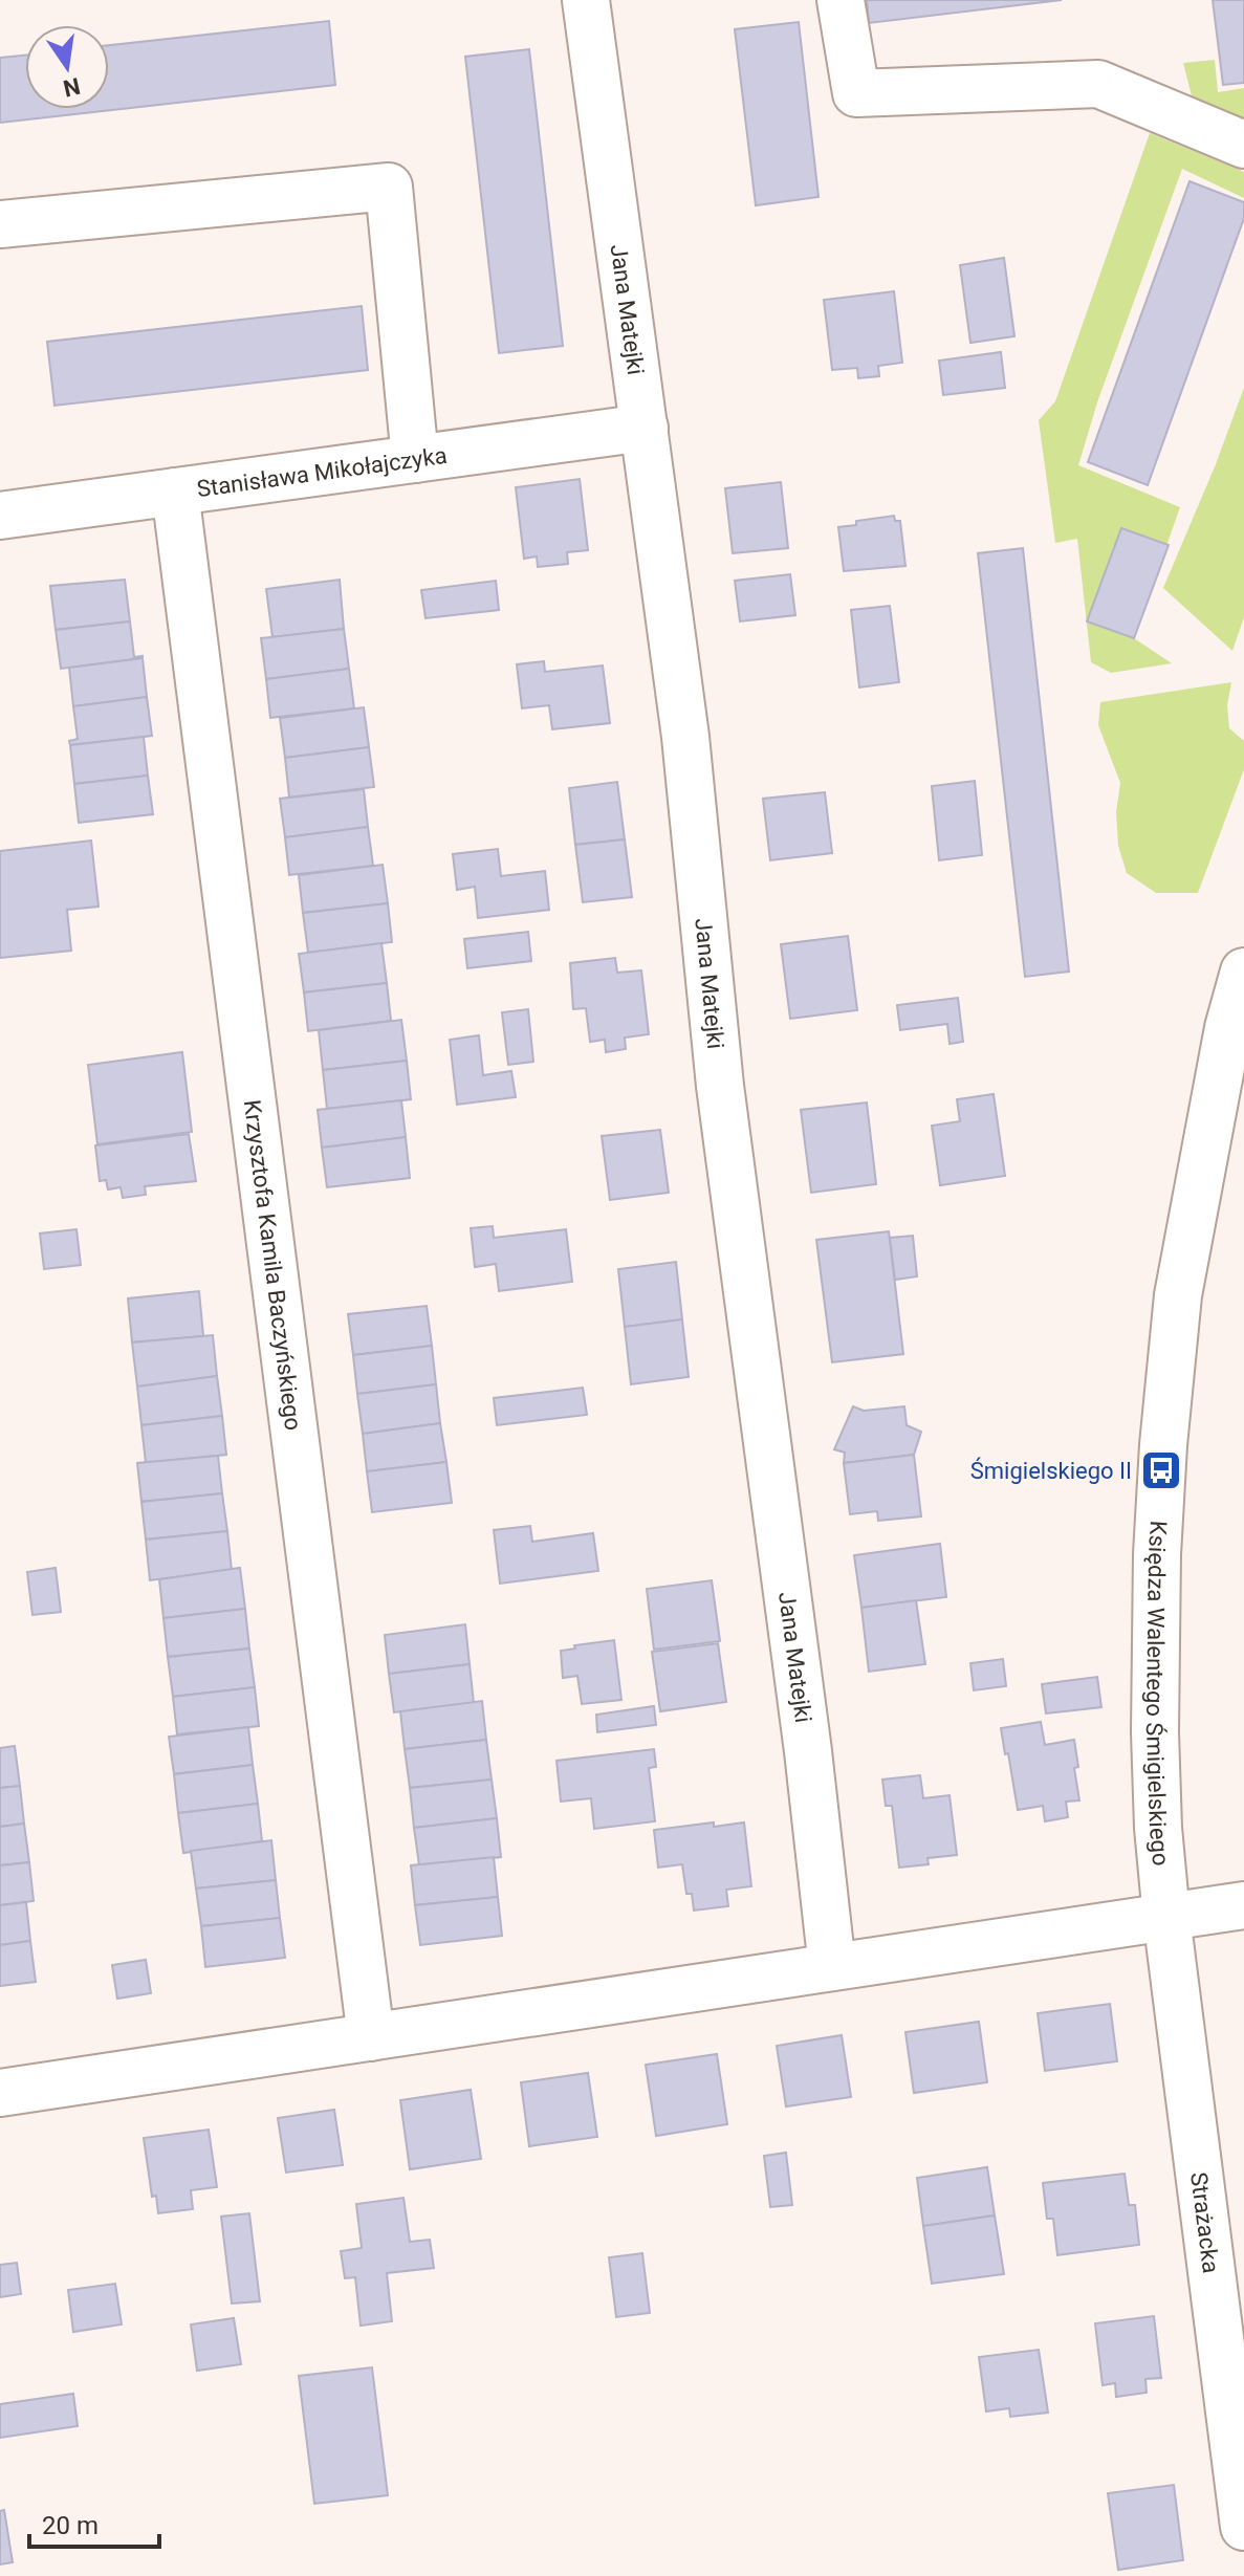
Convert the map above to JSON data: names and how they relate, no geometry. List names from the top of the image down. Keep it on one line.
{"streets":{"street":["Jana Matejki","Stanisława Mikołajczyka","Krzysztofa Kamila Baczyńskiego","Księdza Walentego Śmigielskiego","Strażacka"]},"crossings":[["Jana Matejki","Stanisława Mikołajczyka"],["Stanisława Mikołajczyka","Krzysztofa Kamila Baczyńskiego"],["Księdza Walentego Śmigielskiego","Strażacka"]],"places":{"bus stop":["Śmigielskiego II"]},"scale_bar":"20 m","north":"bottom"}
